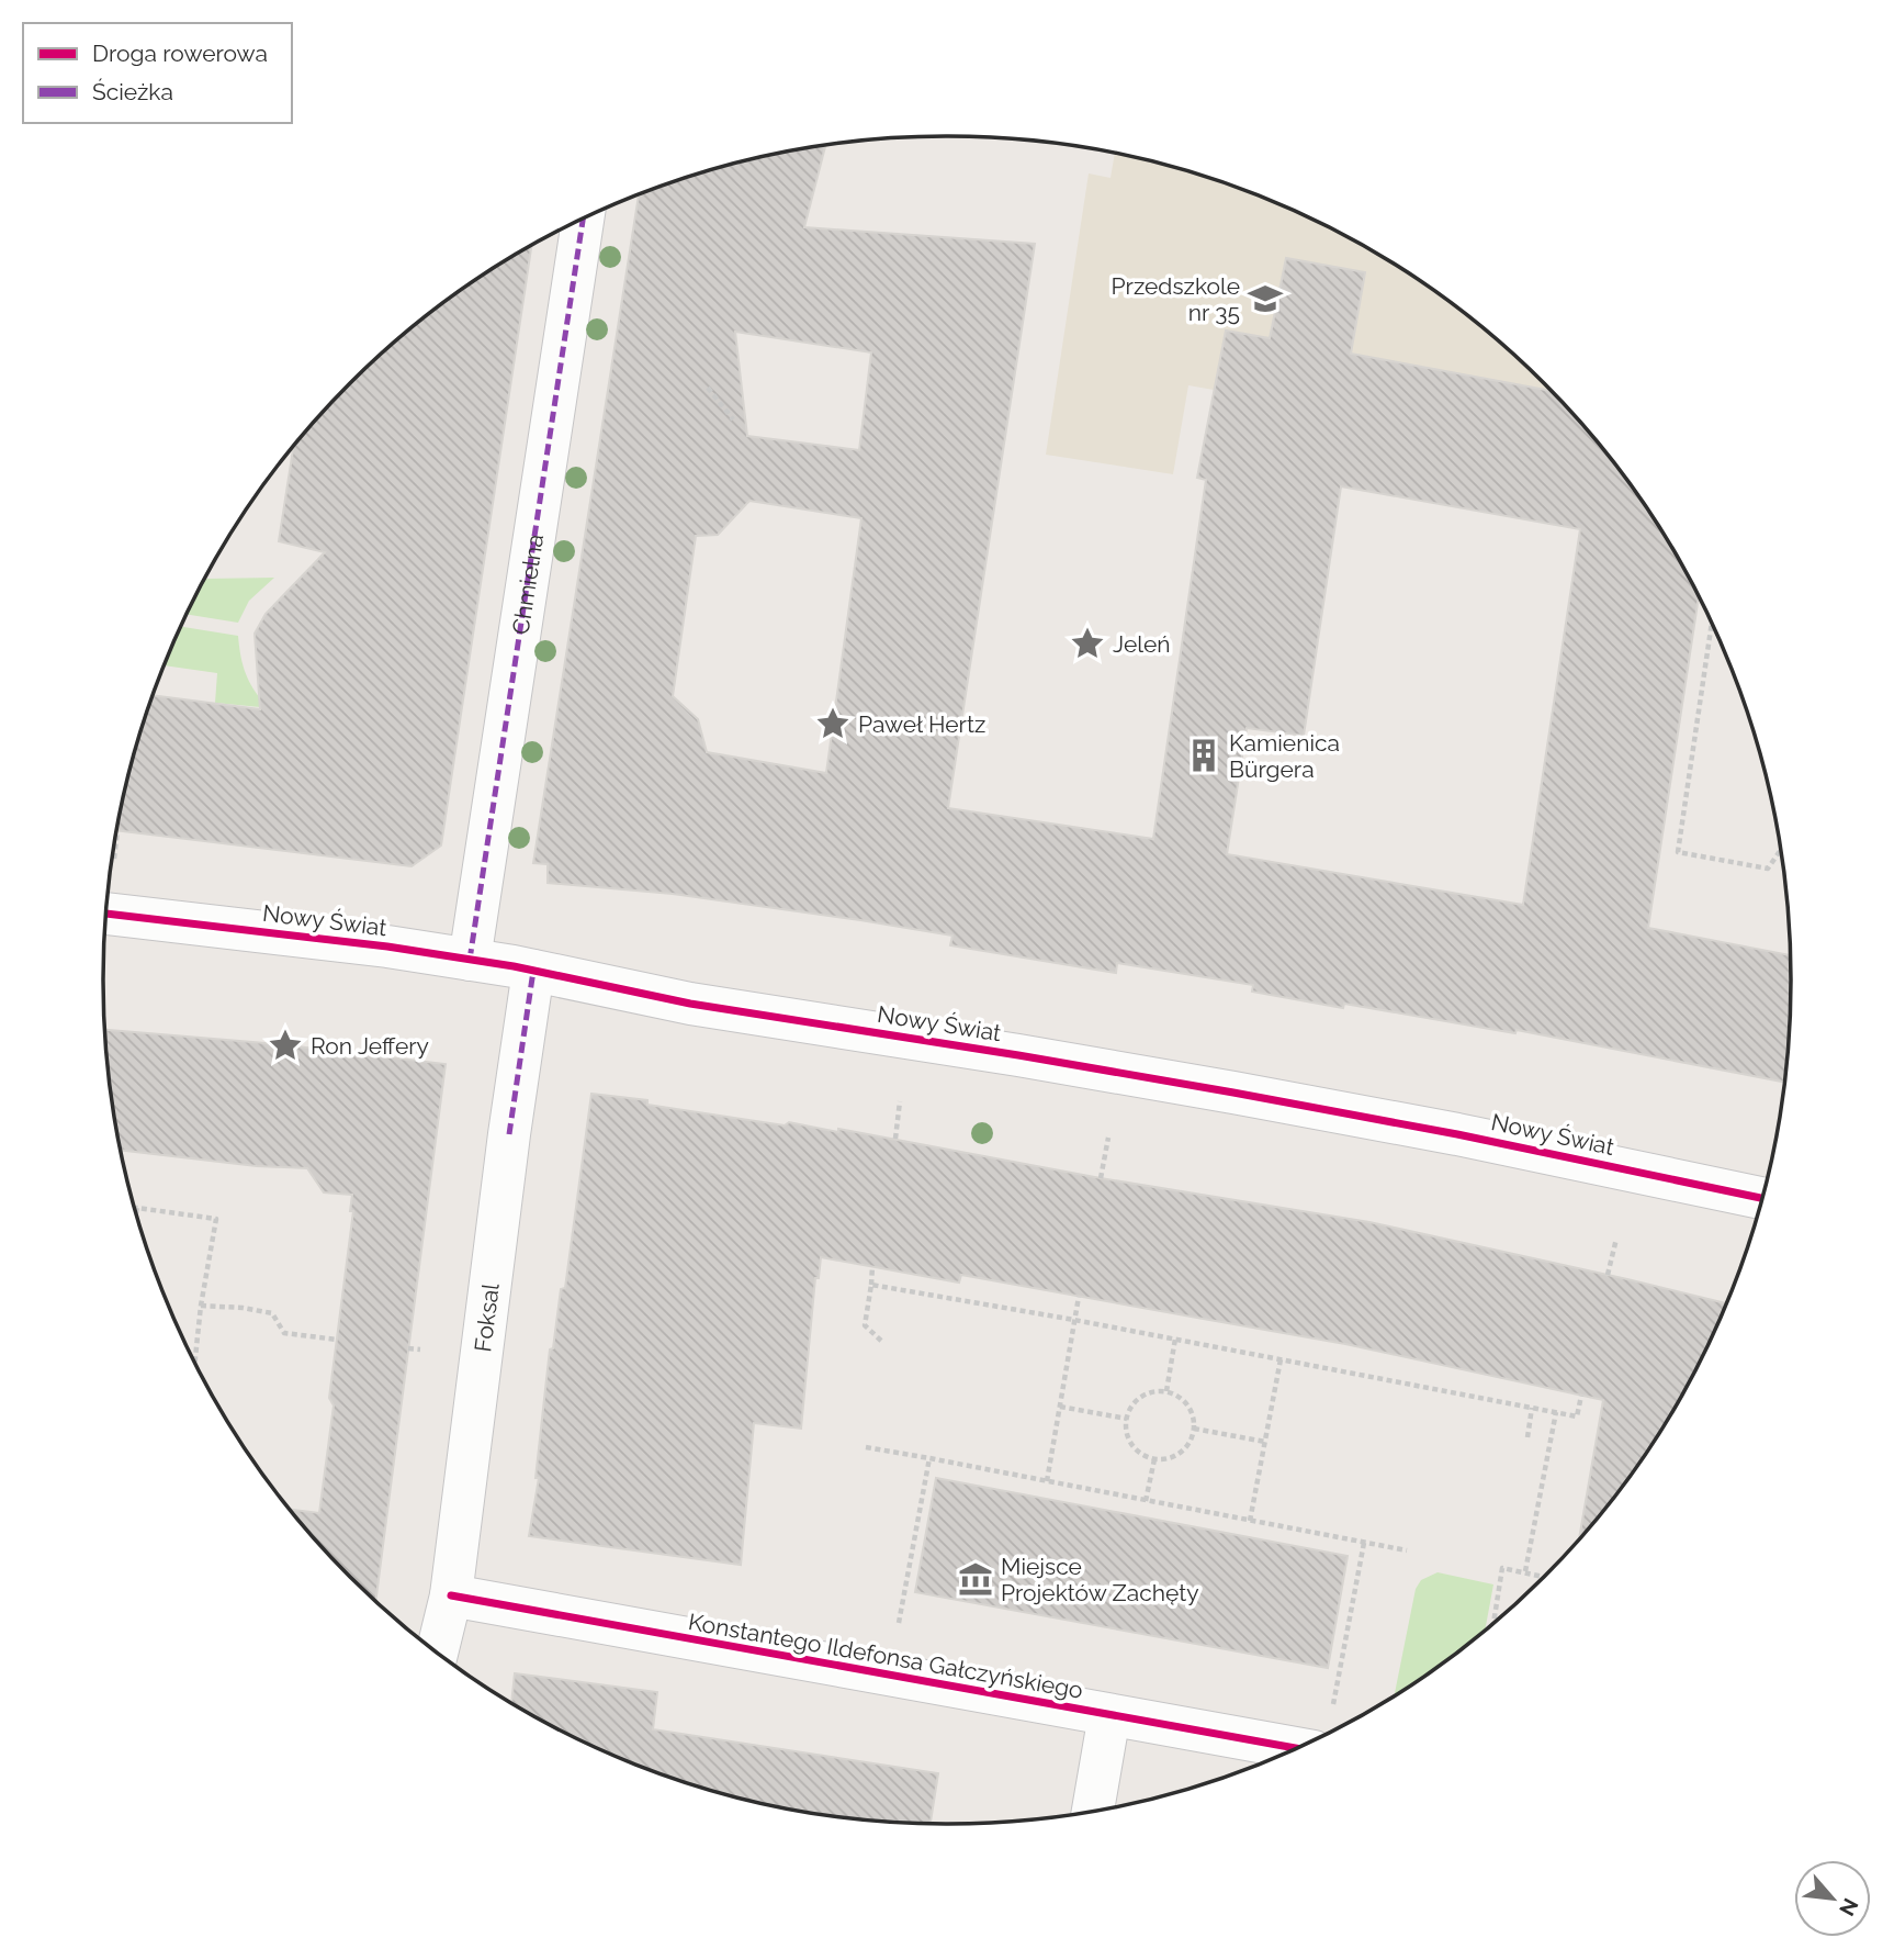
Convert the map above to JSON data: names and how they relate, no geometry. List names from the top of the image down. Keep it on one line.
{"streets":{"street":["Chmielna","Nowy Świat","Foksal","Konstantego Ildefonsa Gałczyńskiego"]},"crossings":[["Chmielna","Nowy Świat"],["Nowy Świat","Foksal"],["Foksal","Konstantego Ildefonsa Gałczyńskiego"]],"places":{"school or university":["Przedszkole nr 35"],"place":["Jeleń","Paweł Hertz","Ron Jeffery"],"building":["Kamienica Bürgera"],"museum":["Miejsce Projektów Zachęty"]},"legend":["Droga rowerowa","Ścieżka"],"north":"bottom right"}
